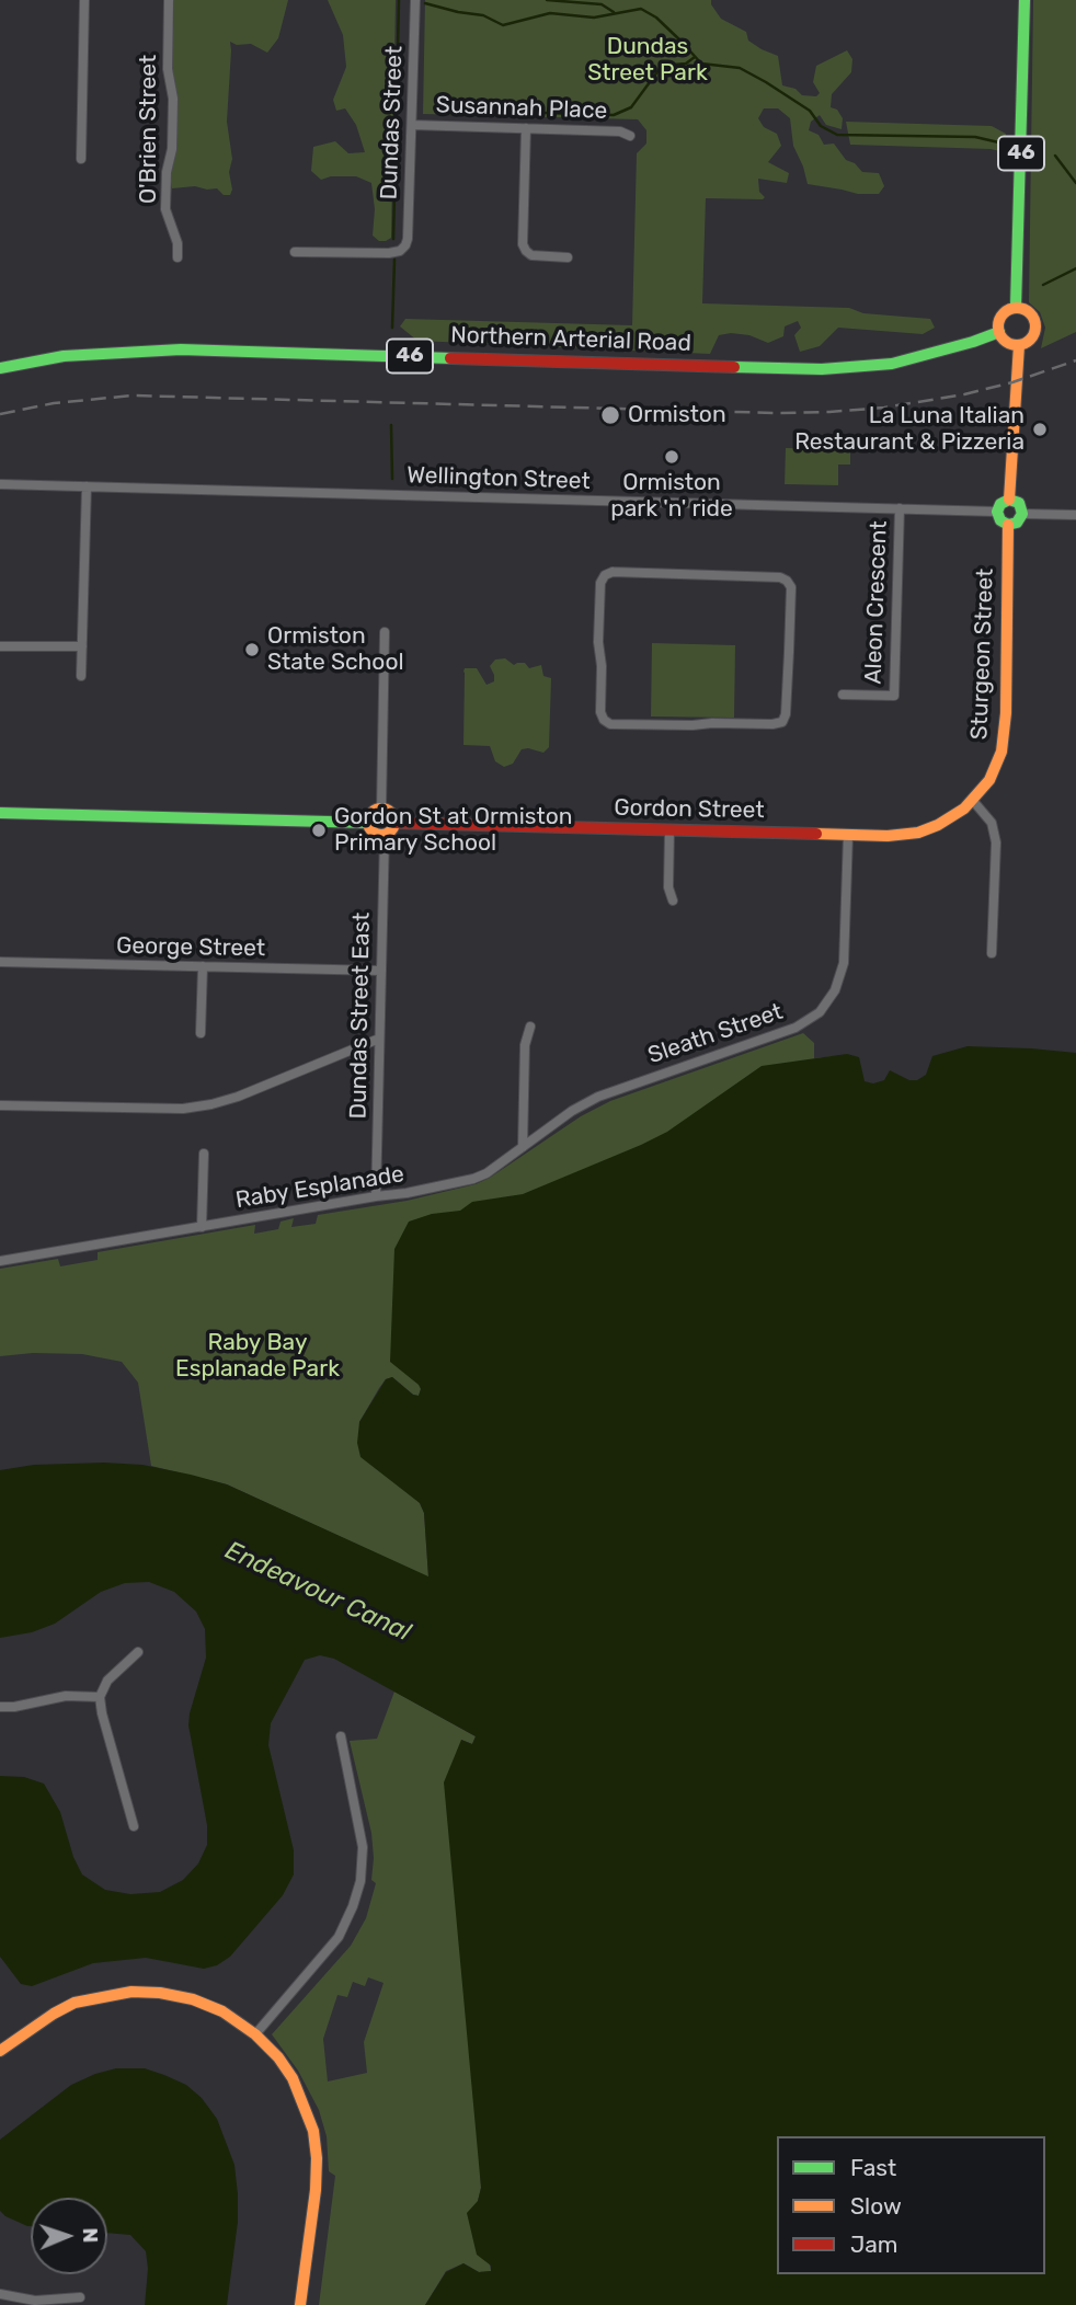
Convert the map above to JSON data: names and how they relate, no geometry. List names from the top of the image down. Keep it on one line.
{"streets":{"street":["Susannah Place","Dundas Street","O'Brien Street","46","Northern Arterial Road","Wellington Street","Aleon Crescent","Sturgeon Street","Gordon Street","George Street","Dundas Street East","Sleath Street","Raby Esplanade"]},"crossings":[["Susannah Place","Dundas Street"],["46","Northern Arterial Road"],["Wellington Street","Aleon Crescent"],["Wellington Street","Sturgeon Street"],["Sturgeon Street","Gordon Street"],["Gordon Street","Dundas Street East"],["Gordon Street","Sleath Street"],["George Street","Dundas Street East"],["Dundas Street East","Raby Esplanade"],["Sleath Street","Raby Esplanade"]],"water":["Endeavour Canal"],"parks":["Dundas Street Park","Raby Bay Esplanade Park"],"places":["Ormiston","La Luna Italian Restaurant & Pizzeria","Ormiston park 'n' ride","Ormiston State School","Gordon St at Ormiston Primary School"],"legend":["Fast","Slow","Jam"],"north":"right"}
